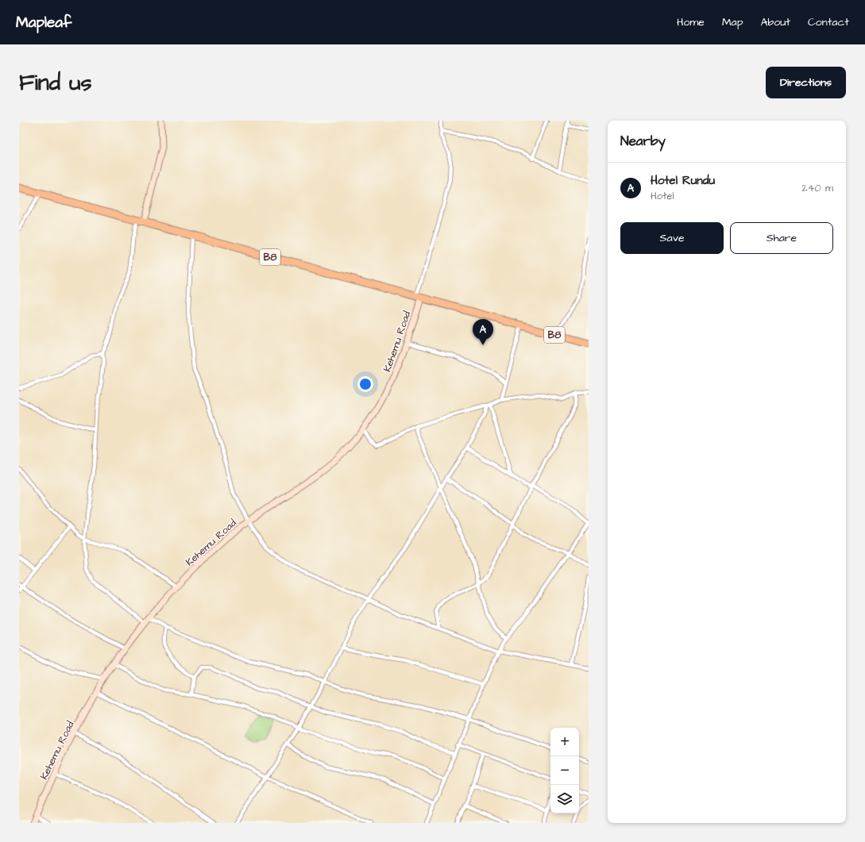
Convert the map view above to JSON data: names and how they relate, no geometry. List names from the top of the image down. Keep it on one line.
{"streets":{"highway":["B8"],"street":["Kehemu Road"]},"crossings":[["B8","Kehemu Road"]],"page":{"header":"Mapleaf","nav":["Home","Map","About","Contact"],"buttons":["Directions",["Save","Share"]],"title":"Find us","heading":"Nearby","list":[{"mark":"A","name":"Hotel Rundu","note":"Hotel","value":"240 m"}],"pins":"A","map_buttons":["+","−"]}}
